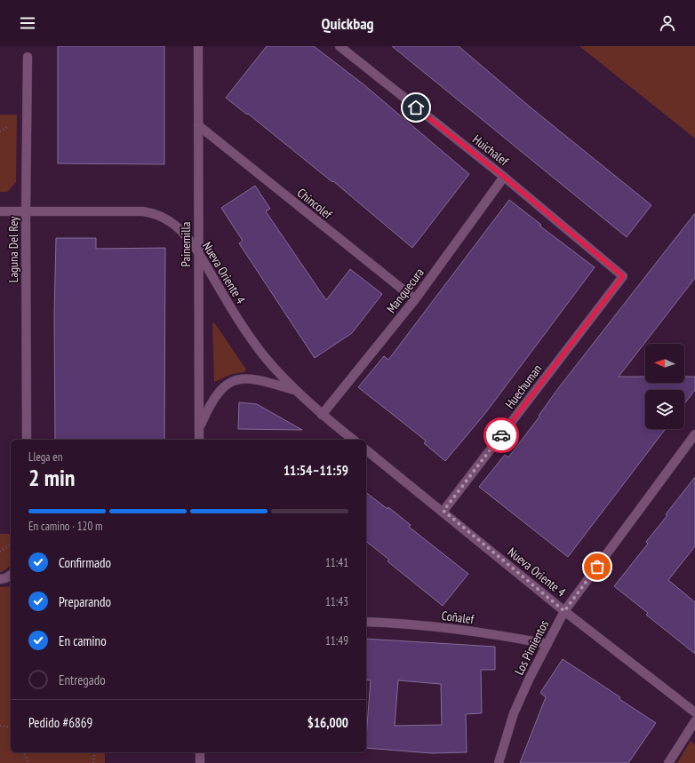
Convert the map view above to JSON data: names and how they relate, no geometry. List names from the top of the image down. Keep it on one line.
{"streets":{"street":["Huichalef","Chincolef","Painemilla","Laguna Del Rey","Nueva Oriente 4","Manquecura","Huechuman","Coñalef","Los Pimientos"]},"crossings":[["Huichalef","Manquecura"],["Huichalef","Huechuman"],["Chincolef","Painemilla"],["Chincolef","Manquecura"],["Painemilla","Nueva Oriente 4"],["Laguna Del Rey","Nueva Oriente 4"],["Nueva Oriente 4","Manquecura"],["Nueva Oriente 4","Huechuman"],["Nueva Oriente 4","Los Pimientos"],["Coñalef","Los Pimientos"]],"north":"left","page":{"header":"Quickbag","heading":["2 min","Llega en","11:54–11:59"],"panel":["Pedido #6869","$16,000"],"bar":"En camino · 120 m","list":[["Confirmado","11:41"],["Preparando","11:43"],["En camino","11:49"],"Entregado"]}}
